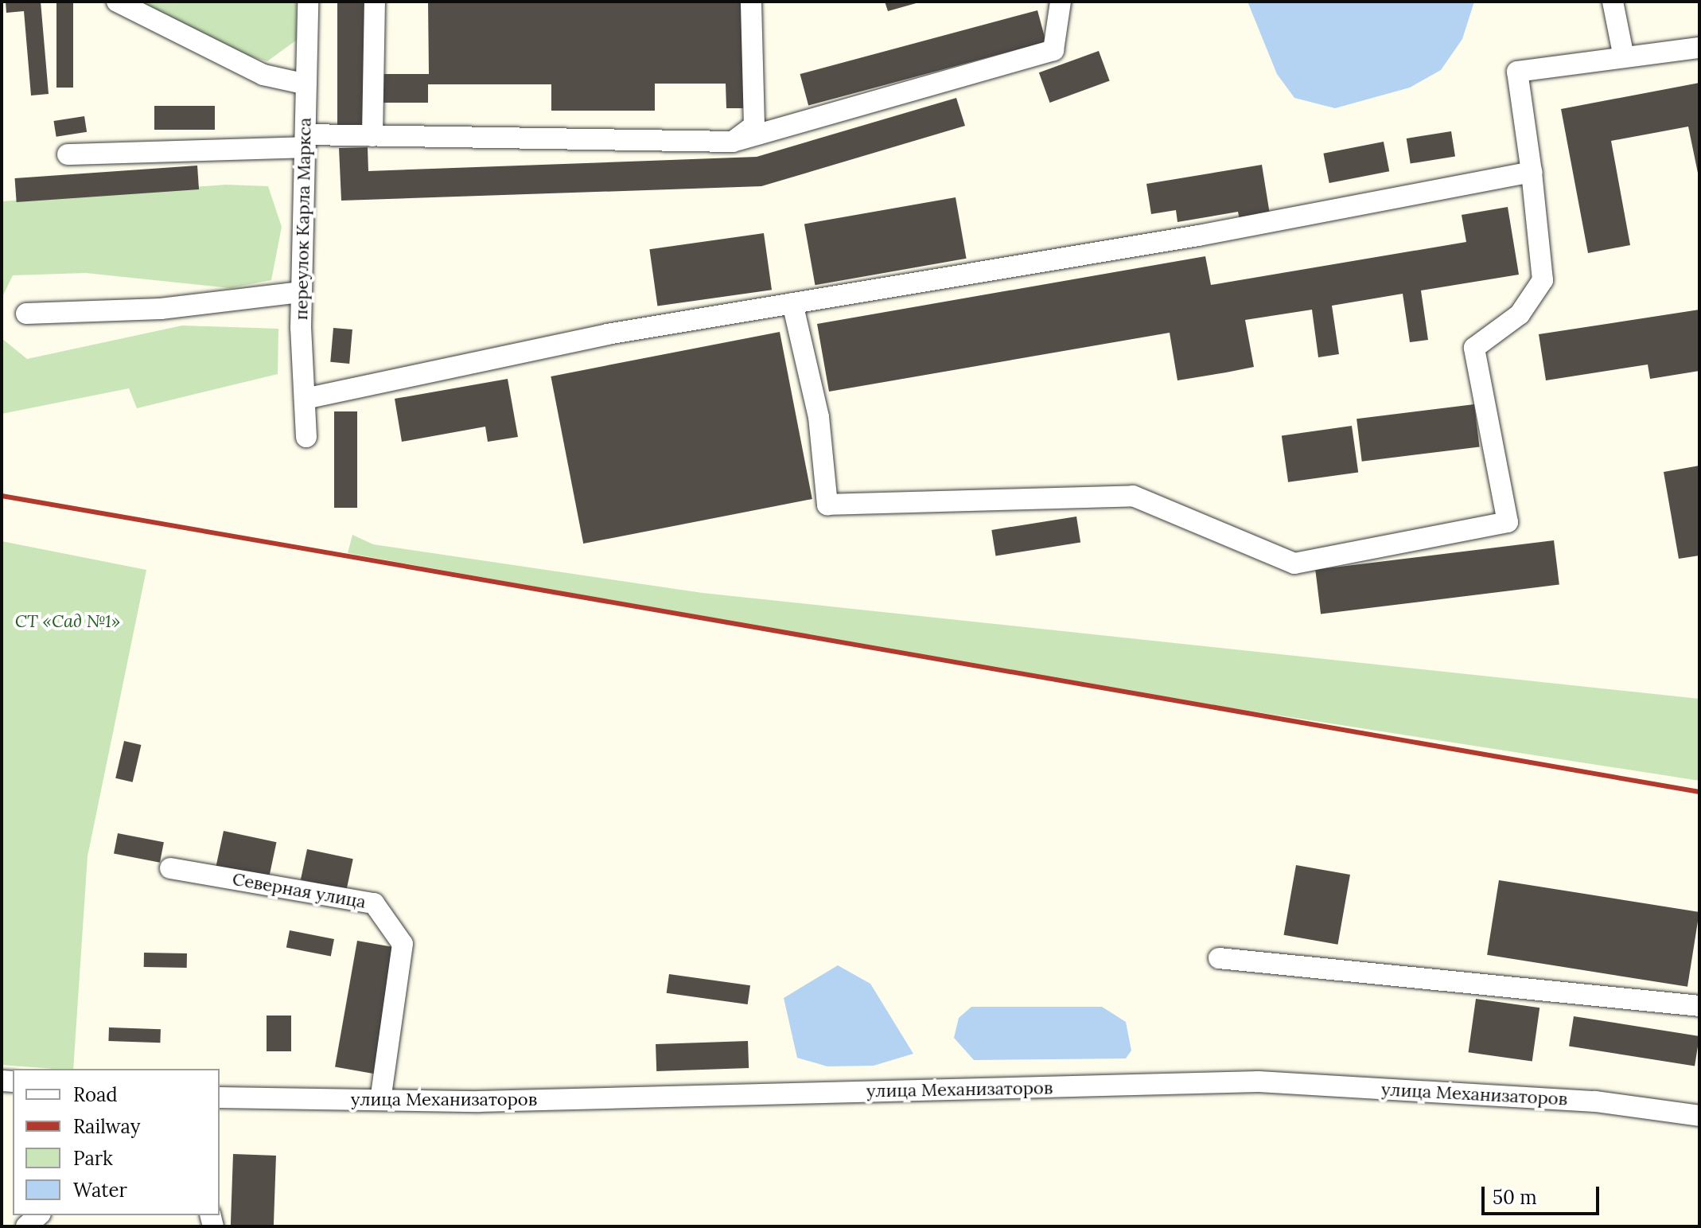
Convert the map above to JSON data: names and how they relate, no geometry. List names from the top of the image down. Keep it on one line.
{"streets":{"street":["переулок Карла Маркса","Северная улица","улица Механизаторов"]},"crossings":[["Северная улица","улица Механизаторов"]],"parks":["СТ «Сад №1»"],"legend":["Road","Railway","Park","Water"],"scale_bar":"50 m"}
